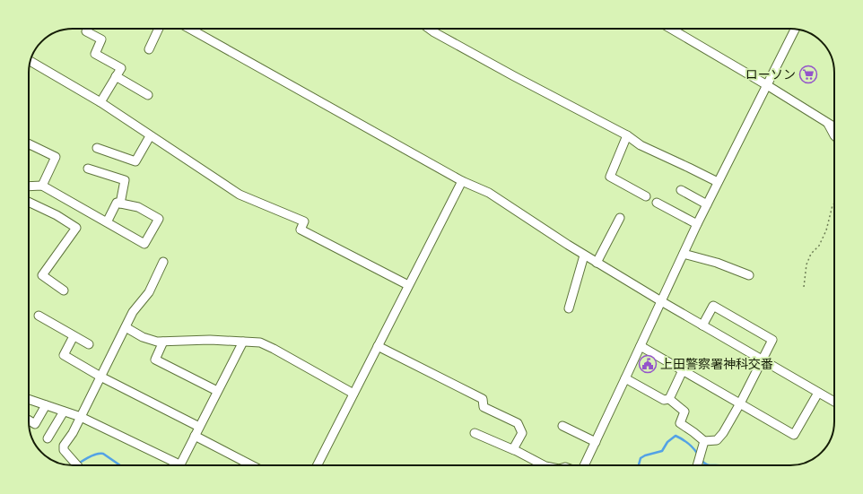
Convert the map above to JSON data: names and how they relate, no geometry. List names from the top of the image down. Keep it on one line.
{"places":{"supermarket":["ローソン"],"public building":["上田警察署神科交番"]}}
